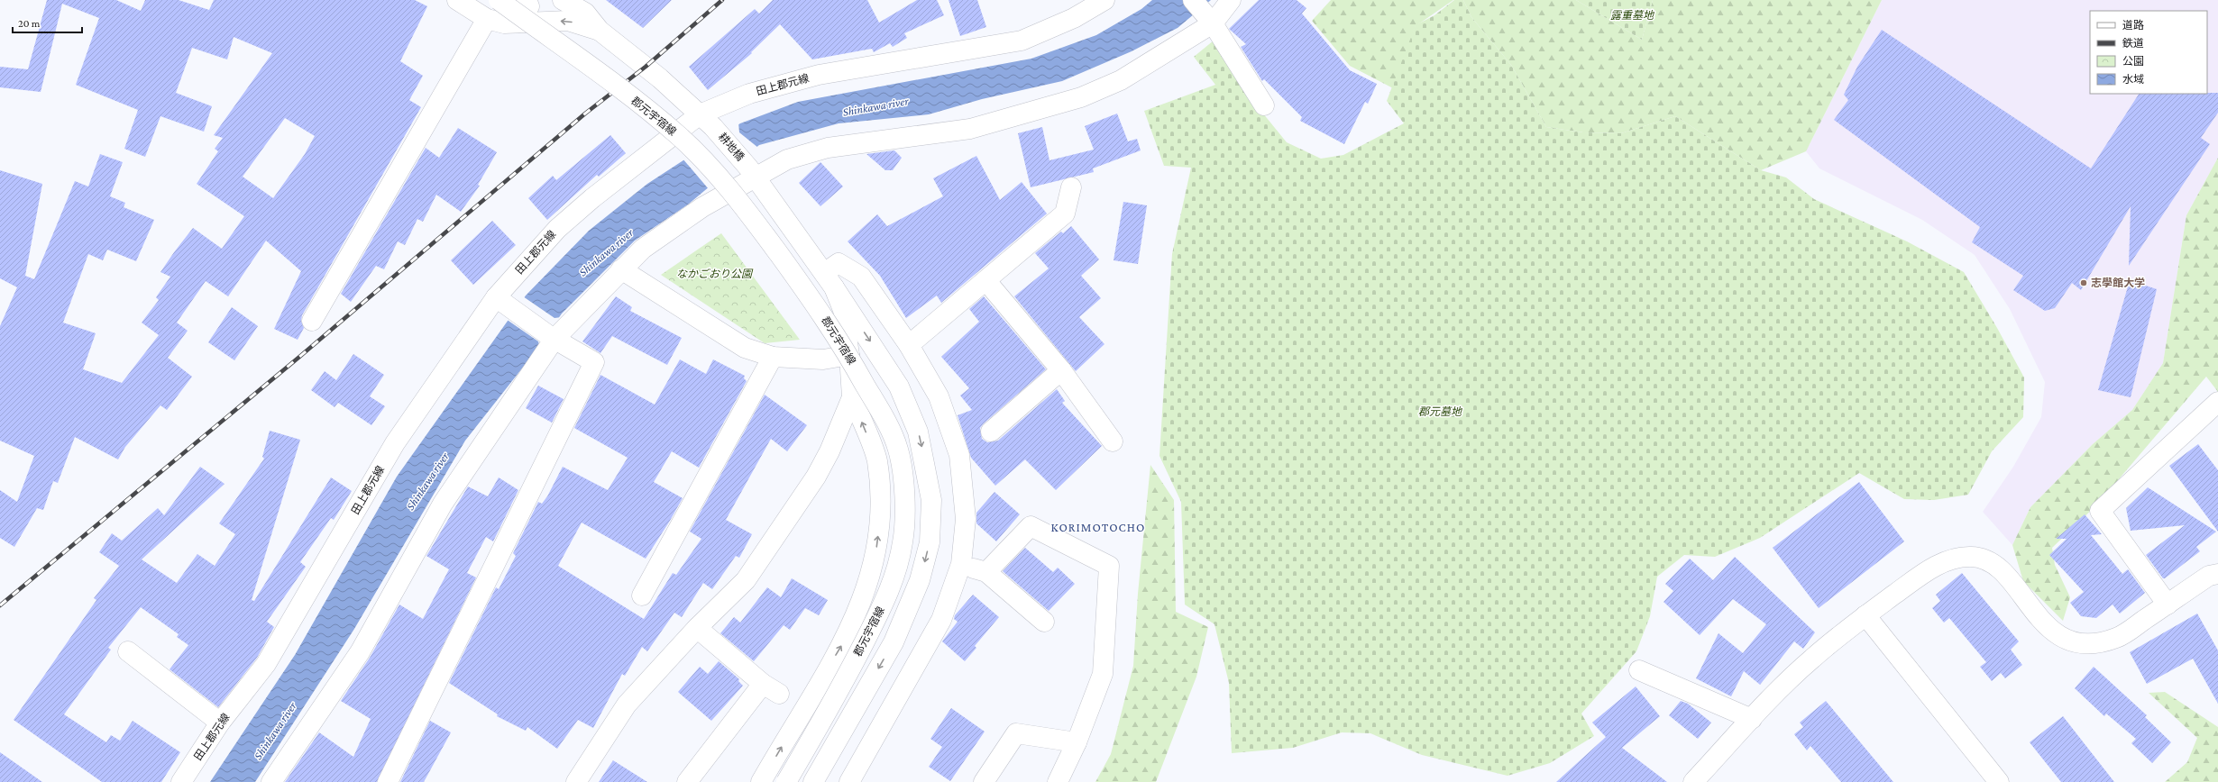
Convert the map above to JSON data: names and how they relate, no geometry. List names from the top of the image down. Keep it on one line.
{"streets":{"street":["田上郡元線","郡元宇宿線","耕地橋"]},"crossings":[["田上郡元線","耕地橋"]],"districts":["KORIMOTOCHO"],"water":["Shinkawa river"],"parks":["露重墓地","なかごおり公園","郡元墓地"],"places":["志學館大学"],"legend":["道路","鉄道","公園","水域"],"scale_bar":"20 m"}
